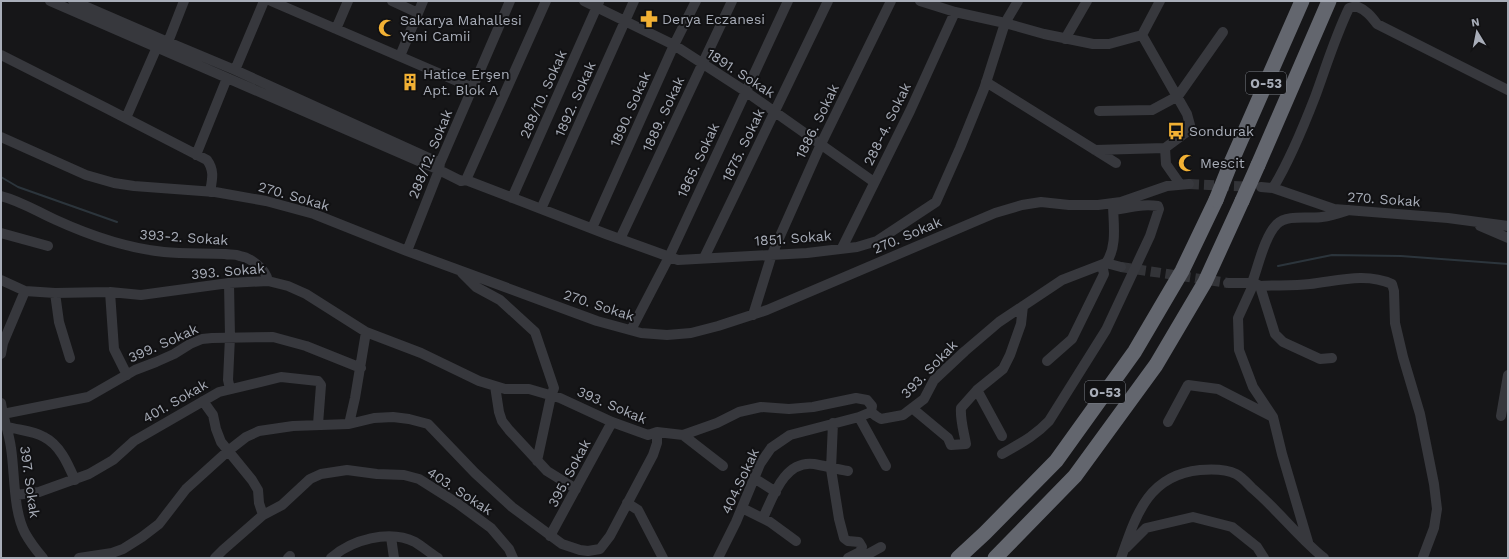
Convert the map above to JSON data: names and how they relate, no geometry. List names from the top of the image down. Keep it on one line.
{"streets":{"highway":["O-53"],"street":["1891. Sokak","288/10. Sokak","1892. Sokak","1890. Sokak","1889. Sokak","1886. Sokak","288-4. Sokak","1875. Sokak","288/12. Sokak","1865. Sokak","270. Sokak","393-2. Sokak","1851. Sokak","393. Sokak","399. Sokak","401. Sokak","395. Sokak","404.Sokak","397. Sokak","403. Sokak"]},"crossings":[["1891. Sokak","288/10. Sokak"],["1891. Sokak","1892. Sokak"],["1891. Sokak","1890. Sokak"],["1891. Sokak","1889. Sokak"],["1891. Sokak","1886. Sokak"],["1891. Sokak","288-4. Sokak"],["1891. Sokak","1875. Sokak"],["1891. Sokak","1865. Sokak"],["288/10. Sokak","1851. Sokak"],["1892. Sokak","1851. Sokak"],["1890. Sokak","1851. Sokak"],["1889. Sokak","1851. Sokak"],["1886. Sokak","270. Sokak"],["1886. Sokak","1851. Sokak"],["288-4. Sokak","1851. Sokak"],["1875. Sokak","1851. Sokak"],["288/12. Sokak","270. Sokak"],["288/12. Sokak","1851. Sokak"],["1865. Sokak","270. Sokak"],["1865. Sokak","1851. Sokak"],["393-2. Sokak","393. Sokak"],["393. Sokak","395. Sokak"],["393. Sokak","404.Sokak"],["399. Sokak","397. Sokak"],["401. Sokak","397. Sokak"]],"places":{"pharmacy":["Derya Eczanesi"],"mosque":["Sakarya Mahallesi Yeni Camii","Mescit"],"building":["Hatice Erşen Apt. Blok A"],"bus stop":["Sondurak"]},"north":"top"}
